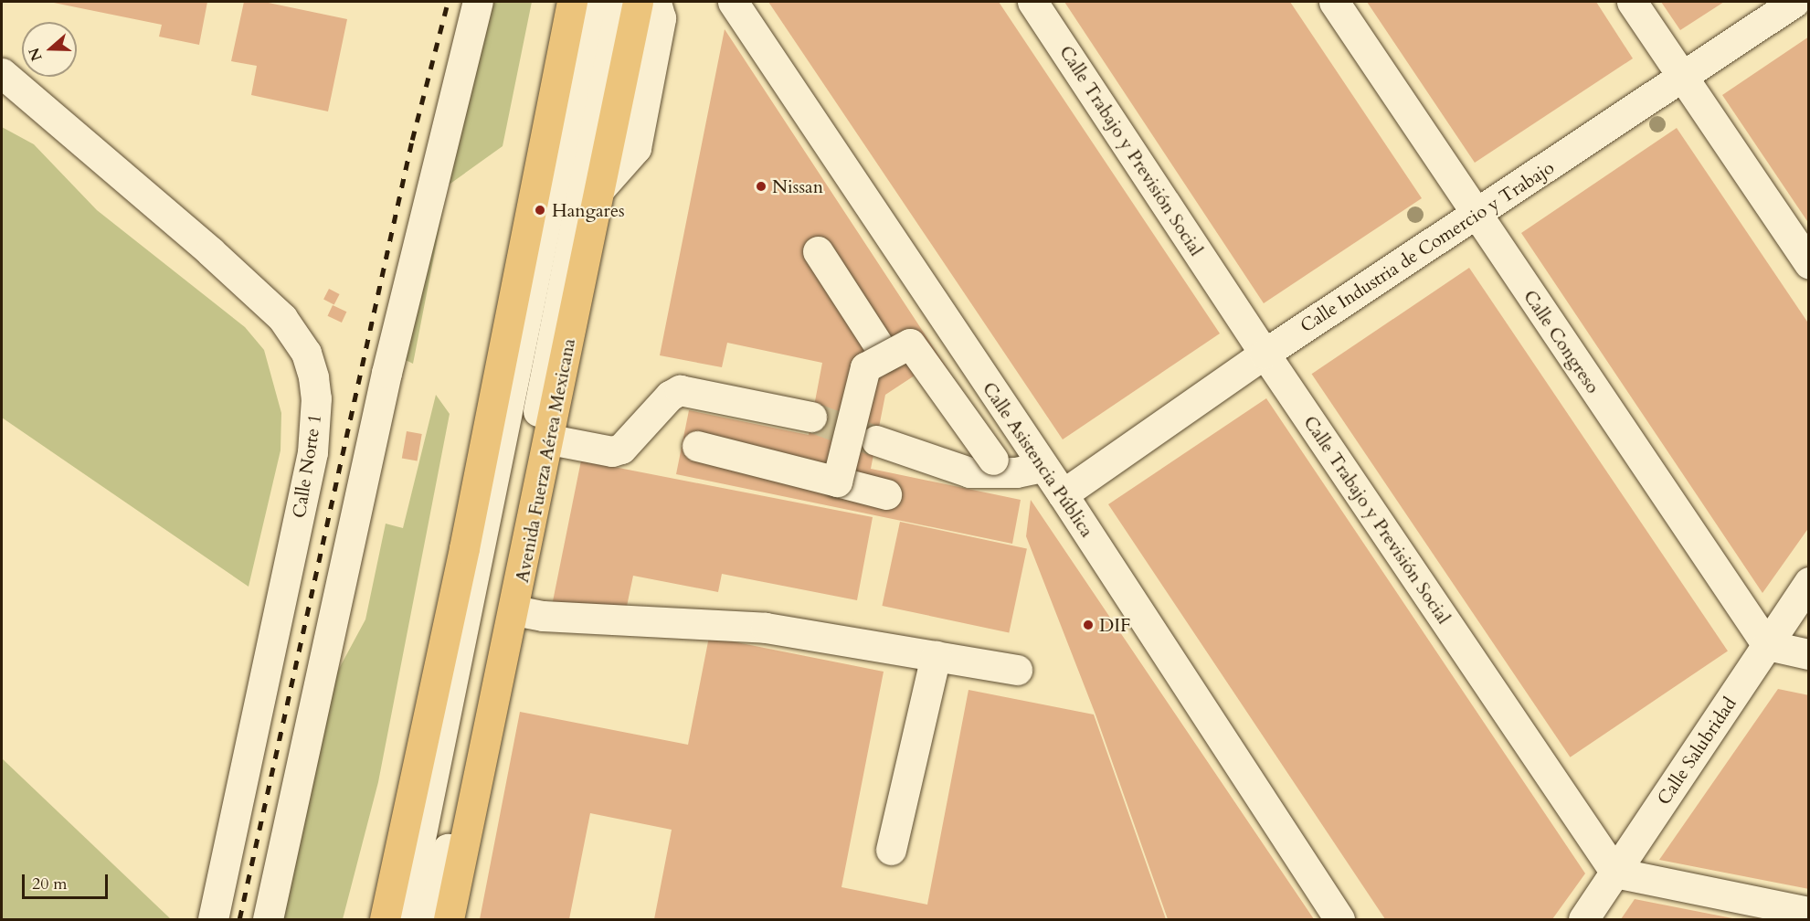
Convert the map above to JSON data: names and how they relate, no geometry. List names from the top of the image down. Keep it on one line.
{"streets":{"main road":["Avenida Fuerza Aérea Mexicana"],"street":["Calle Trabajo y Previsión Social","Calle Industria de Comercio y Trabajo","Calle Congreso","Calle Asistencia Pública","Calle Norte 1","Calle Salubridad"]},"crossings":[["Calle Trabajo y Previsión Social","Calle Industria de Comercio y Trabajo"],["Calle Trabajo y Previsión Social","Calle Salubridad"],["Calle Industria de Comercio y Trabajo","Calle Congreso"],["Calle Industria de Comercio y Trabajo","Calle Asistencia Pública"],["Calle Congreso","Calle Salubridad"]],"places":["Nissan","Hangares","DIF"],"scale_bar":"20 m","north":"left"}
